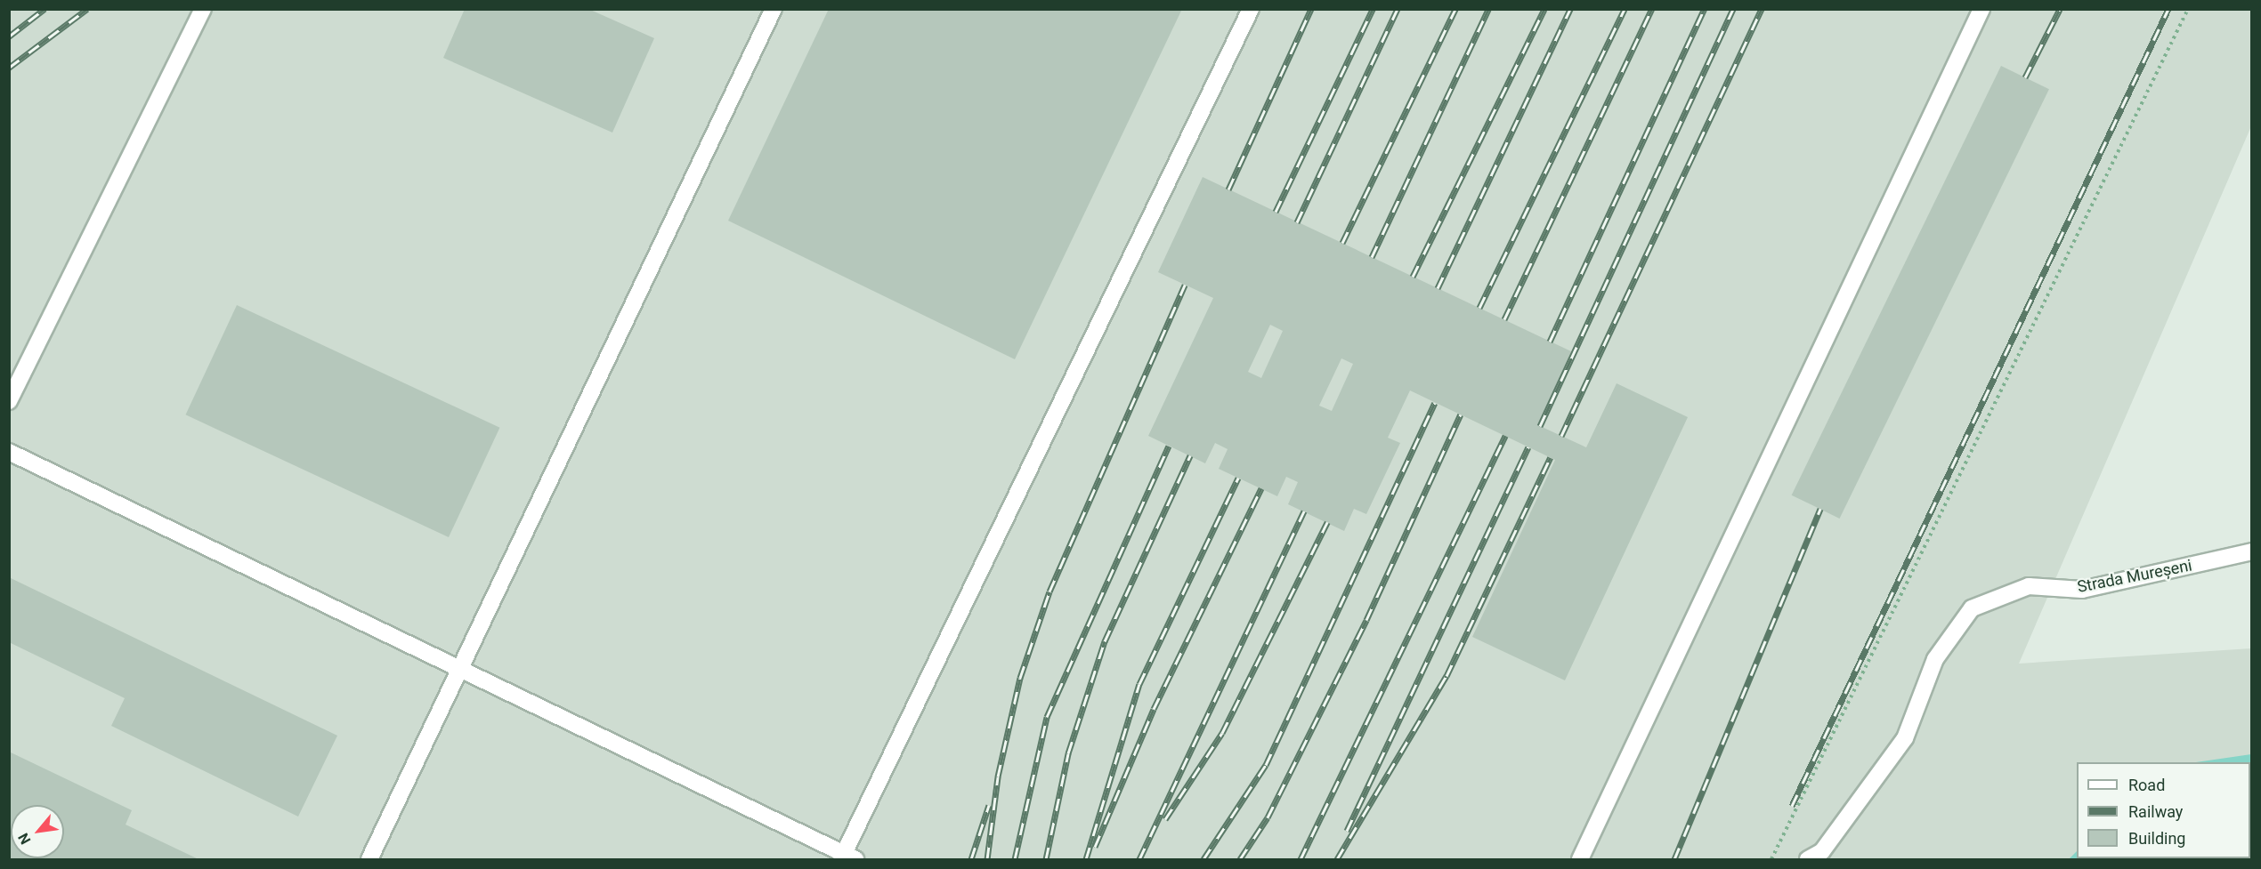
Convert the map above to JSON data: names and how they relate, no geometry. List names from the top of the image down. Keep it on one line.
{"streets":{"street":["Strada Mureșeni"]},"legend":["Road","Railway","Building"],"north":"bottom left"}
